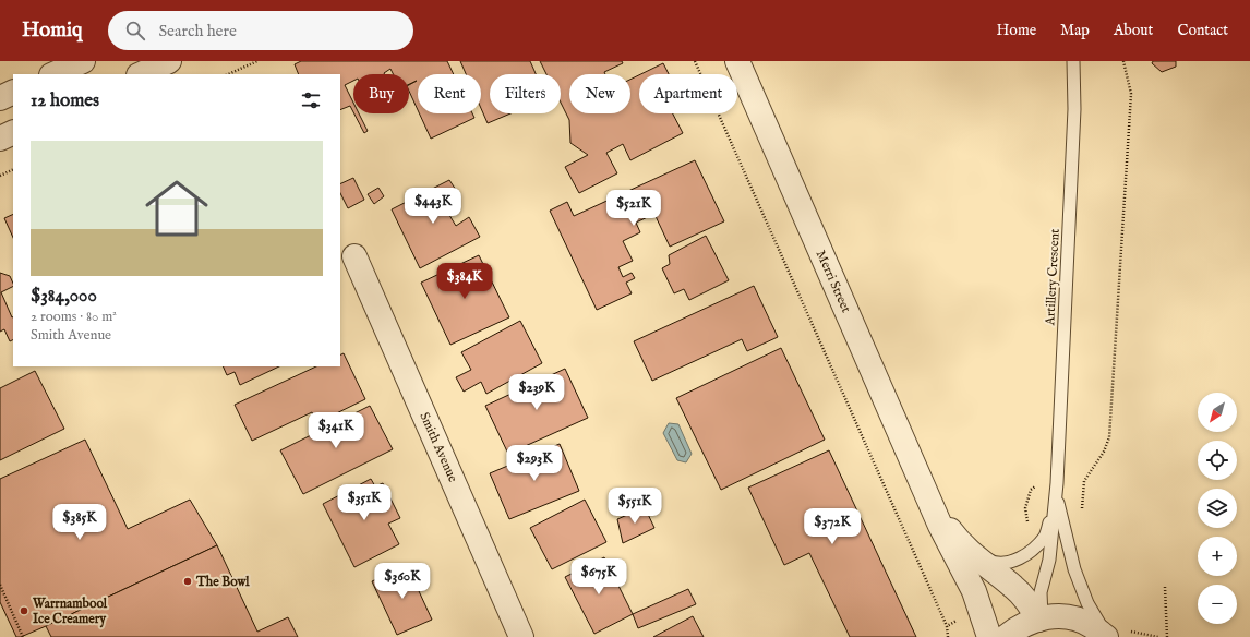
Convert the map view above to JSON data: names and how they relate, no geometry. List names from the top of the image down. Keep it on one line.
{"streets":{"street":["Merri Street","Smith Avenue"],"lane":["Artillery Crescent"]},"crossings":[["Artillery Crescent","Merri Street"]],"places":["The Bowl","Warrnambool Ice Creamery"],"north":"bottom left","page":{"header":"Homiq","search":"Search here","nav":["Home","Map","About","Contact"],"chip":["Buy","Rent","Filters","New","Apartment"],"heading":"12 homes","list":[{"name":"$384,000","note":"2 rooms · 80 m² · Smith Avenue"}],"price":["$443K","$521K","$384K","$239K","$341K","$293K","$351K","$551K","$385K","$372K","$675K","$360K"],"map_buttons":["+","−"]}}
